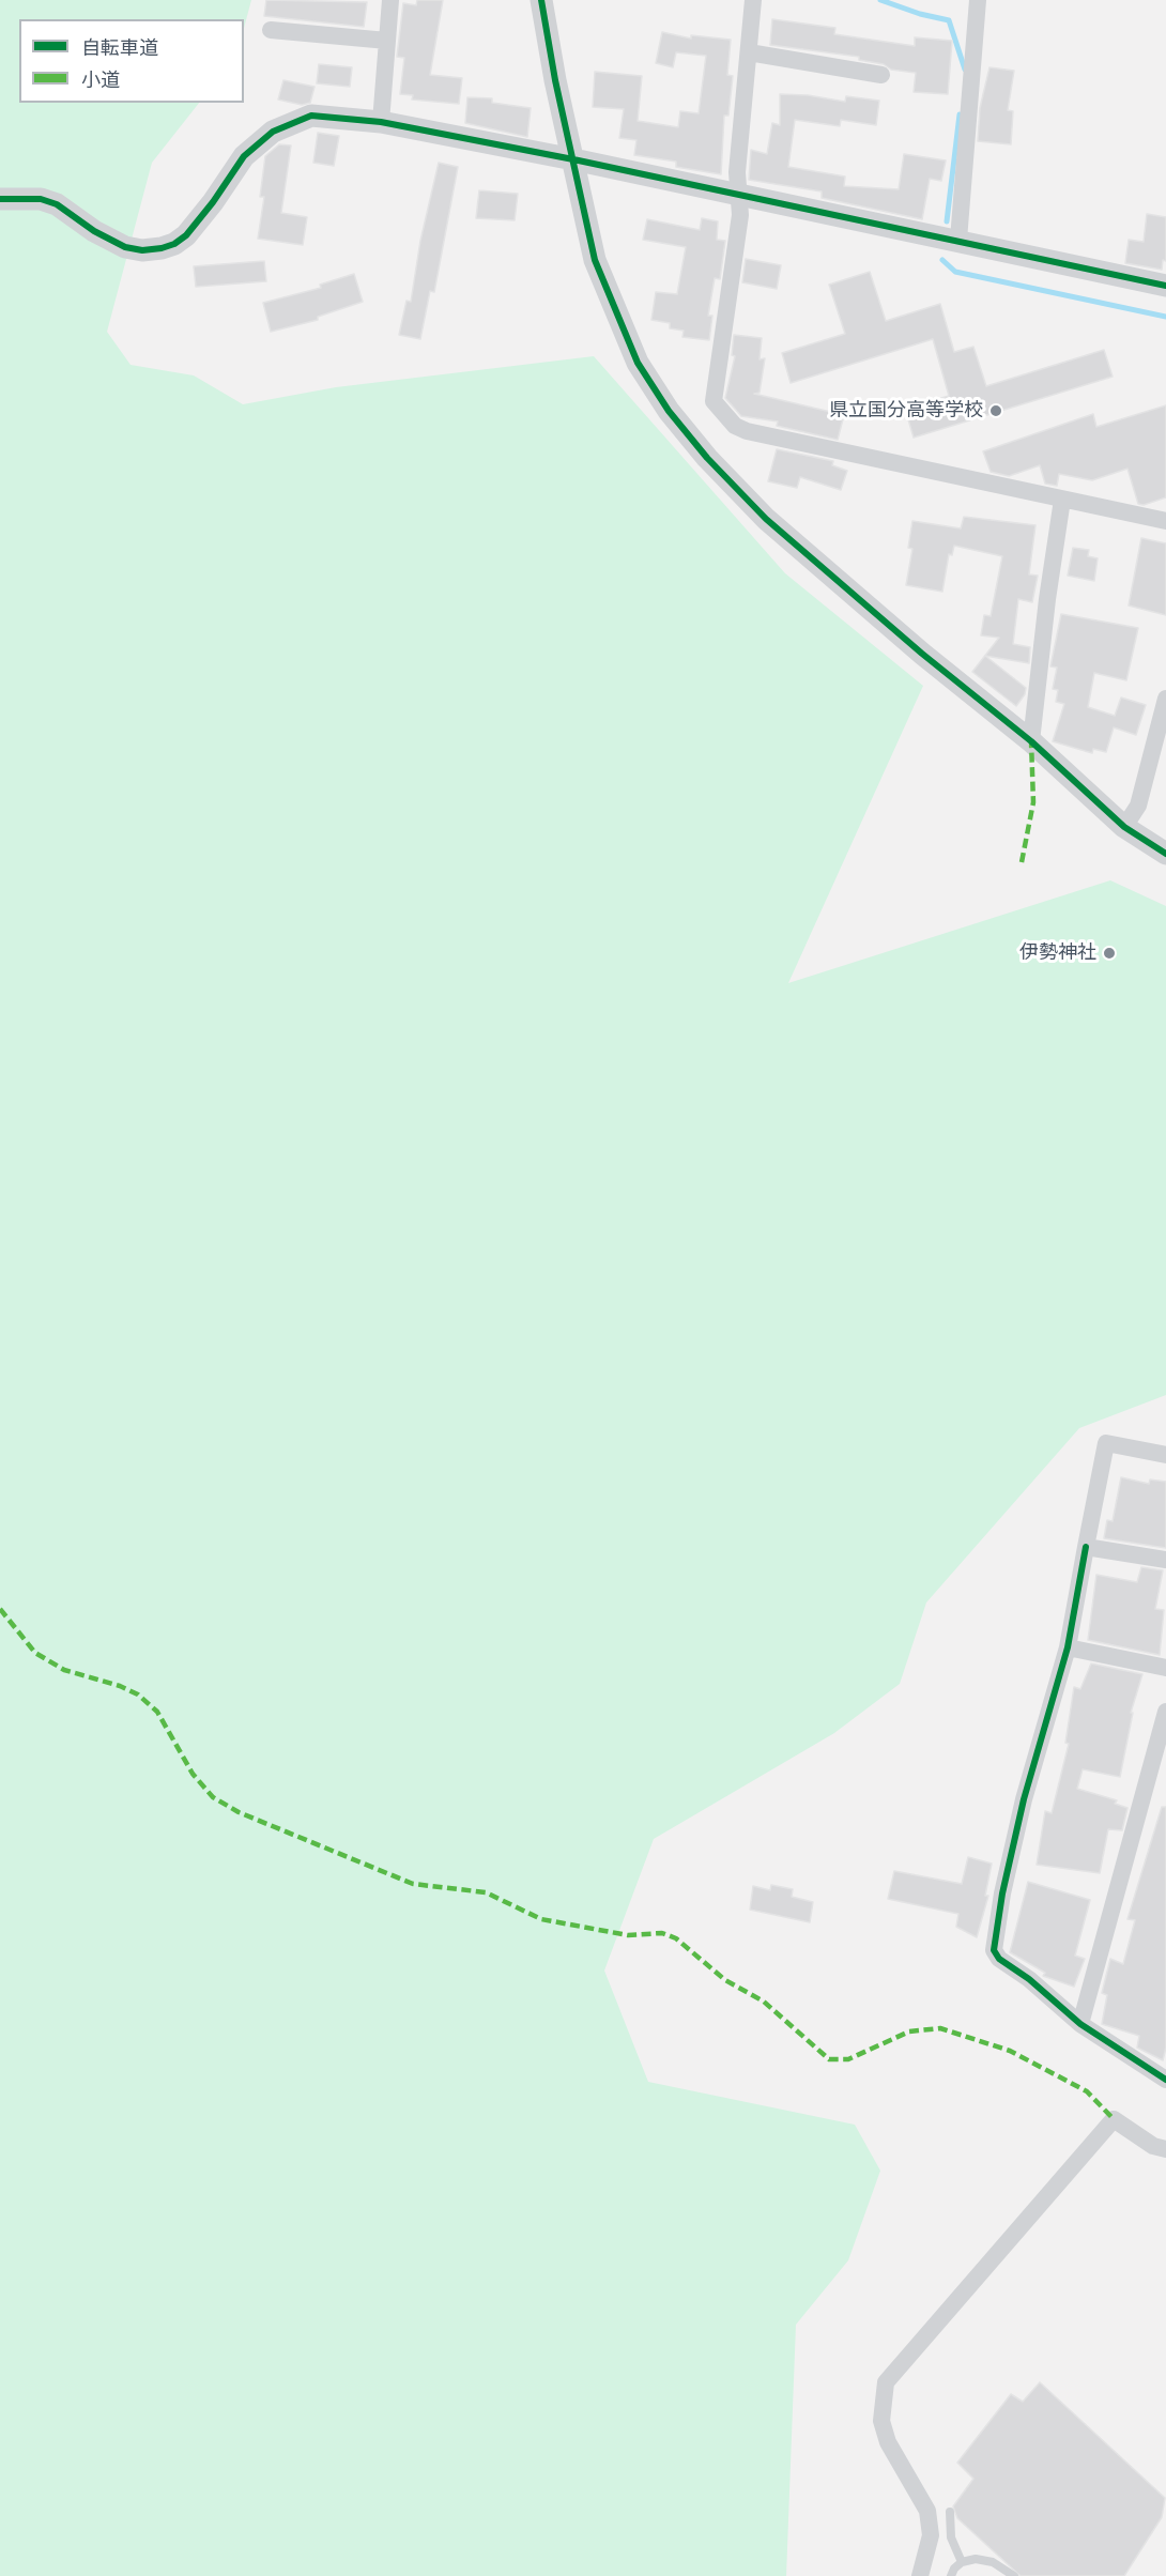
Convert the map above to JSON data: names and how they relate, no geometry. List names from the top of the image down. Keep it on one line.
{"places":["県立国分高等学校","伊勢神社"],"legend":["自転車道","小道"]}
